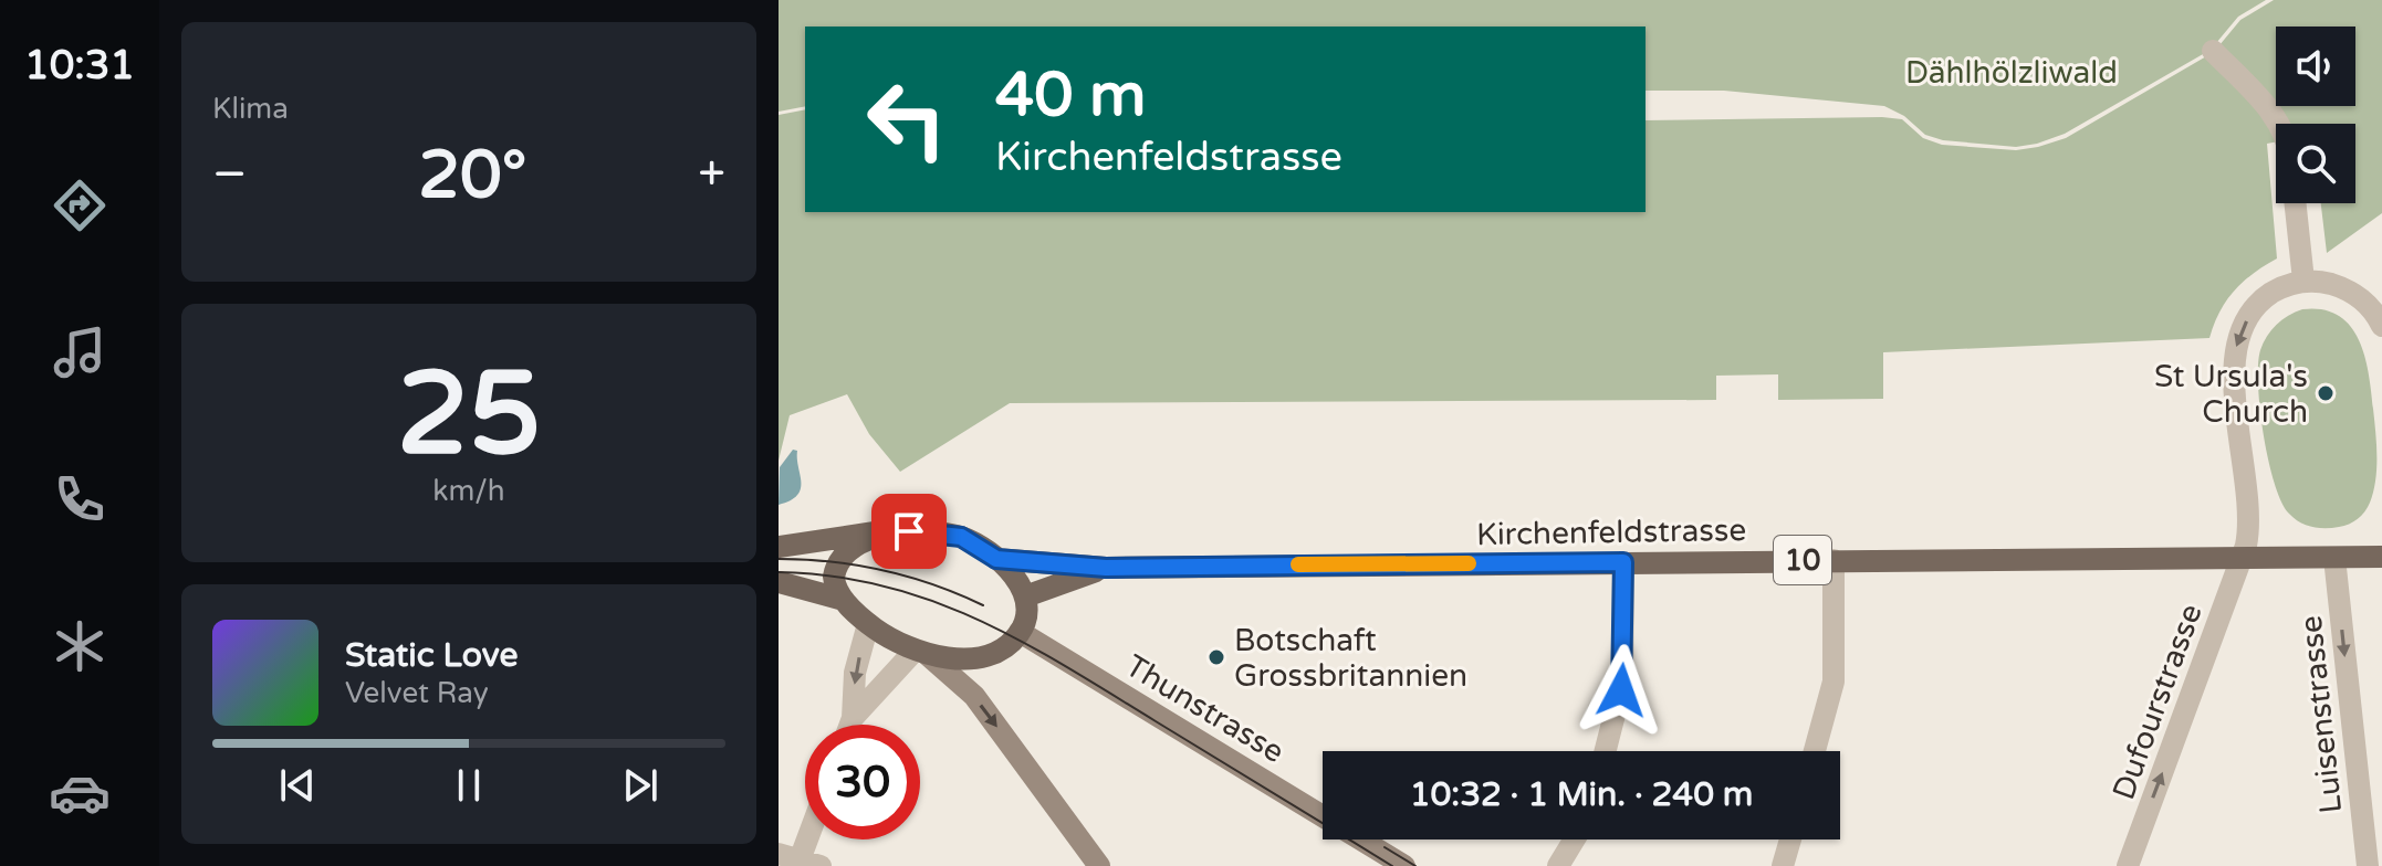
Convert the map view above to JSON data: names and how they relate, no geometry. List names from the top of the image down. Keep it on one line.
{"streets":{"main road":["Kirchenfeldstrasse","10"],"street":["Dufourstrasse","Thunstrasse","Luisenstrasse"]},"crossings":[["Kirchenfeldstrasse","Dufourstrasse"],["Kirchenfeldstrasse","Thunstrasse"],["Kirchenfeldstrasse","Luisenstrasse"]],"one_way":["Luisenstrasse"],"parks":["Dählhölzliwald"],"places":["St Ursula's Church","Botschaft Grossbritannien"],"page":{"tabs":"10:31","tile":["Klima",["25","km/h"]],"turn":["40 m","Kirchenfeldstrasse"],"heat":["−","20°","+"],"song":["Static Love","Velvet Ray"],"limit":"30","trip":"10:32 · 1 Min. · 240 m"}}
